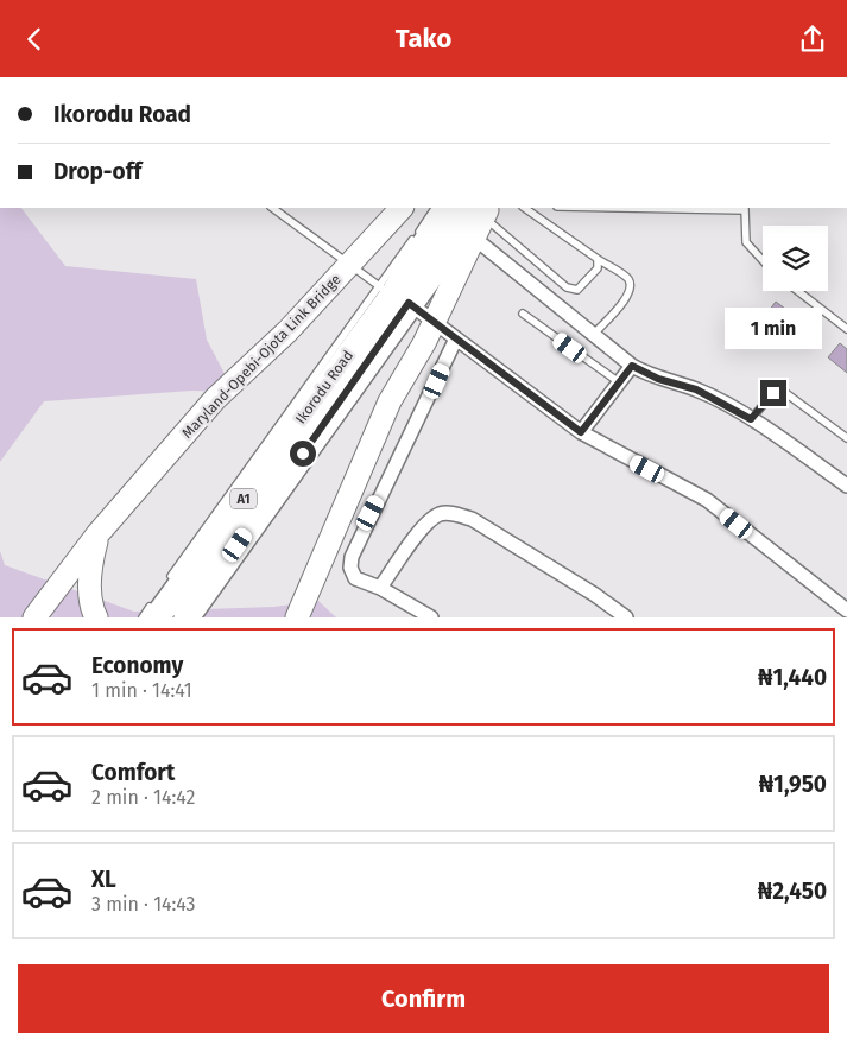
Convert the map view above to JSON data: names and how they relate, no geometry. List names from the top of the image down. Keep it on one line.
{"streets":{"highway":["Ikorodu Road","A1"],"main road":["Maryland-Opebi-Ojota Link Bridge"]},"page":{"header":"Tako","banner":["Ikorodu Road","Drop-off"],"bubble":"1 min","list":[{"name":"Economy","note":"1 min · 14:41","value":"₦1,440"},{"name":"Comfort","note":"2 min · 14:42","value":"₦1,950"},{"name":"XL","note":"3 min · 14:43","value":"₦2,450"}],"buttons":"Confirm"}}
